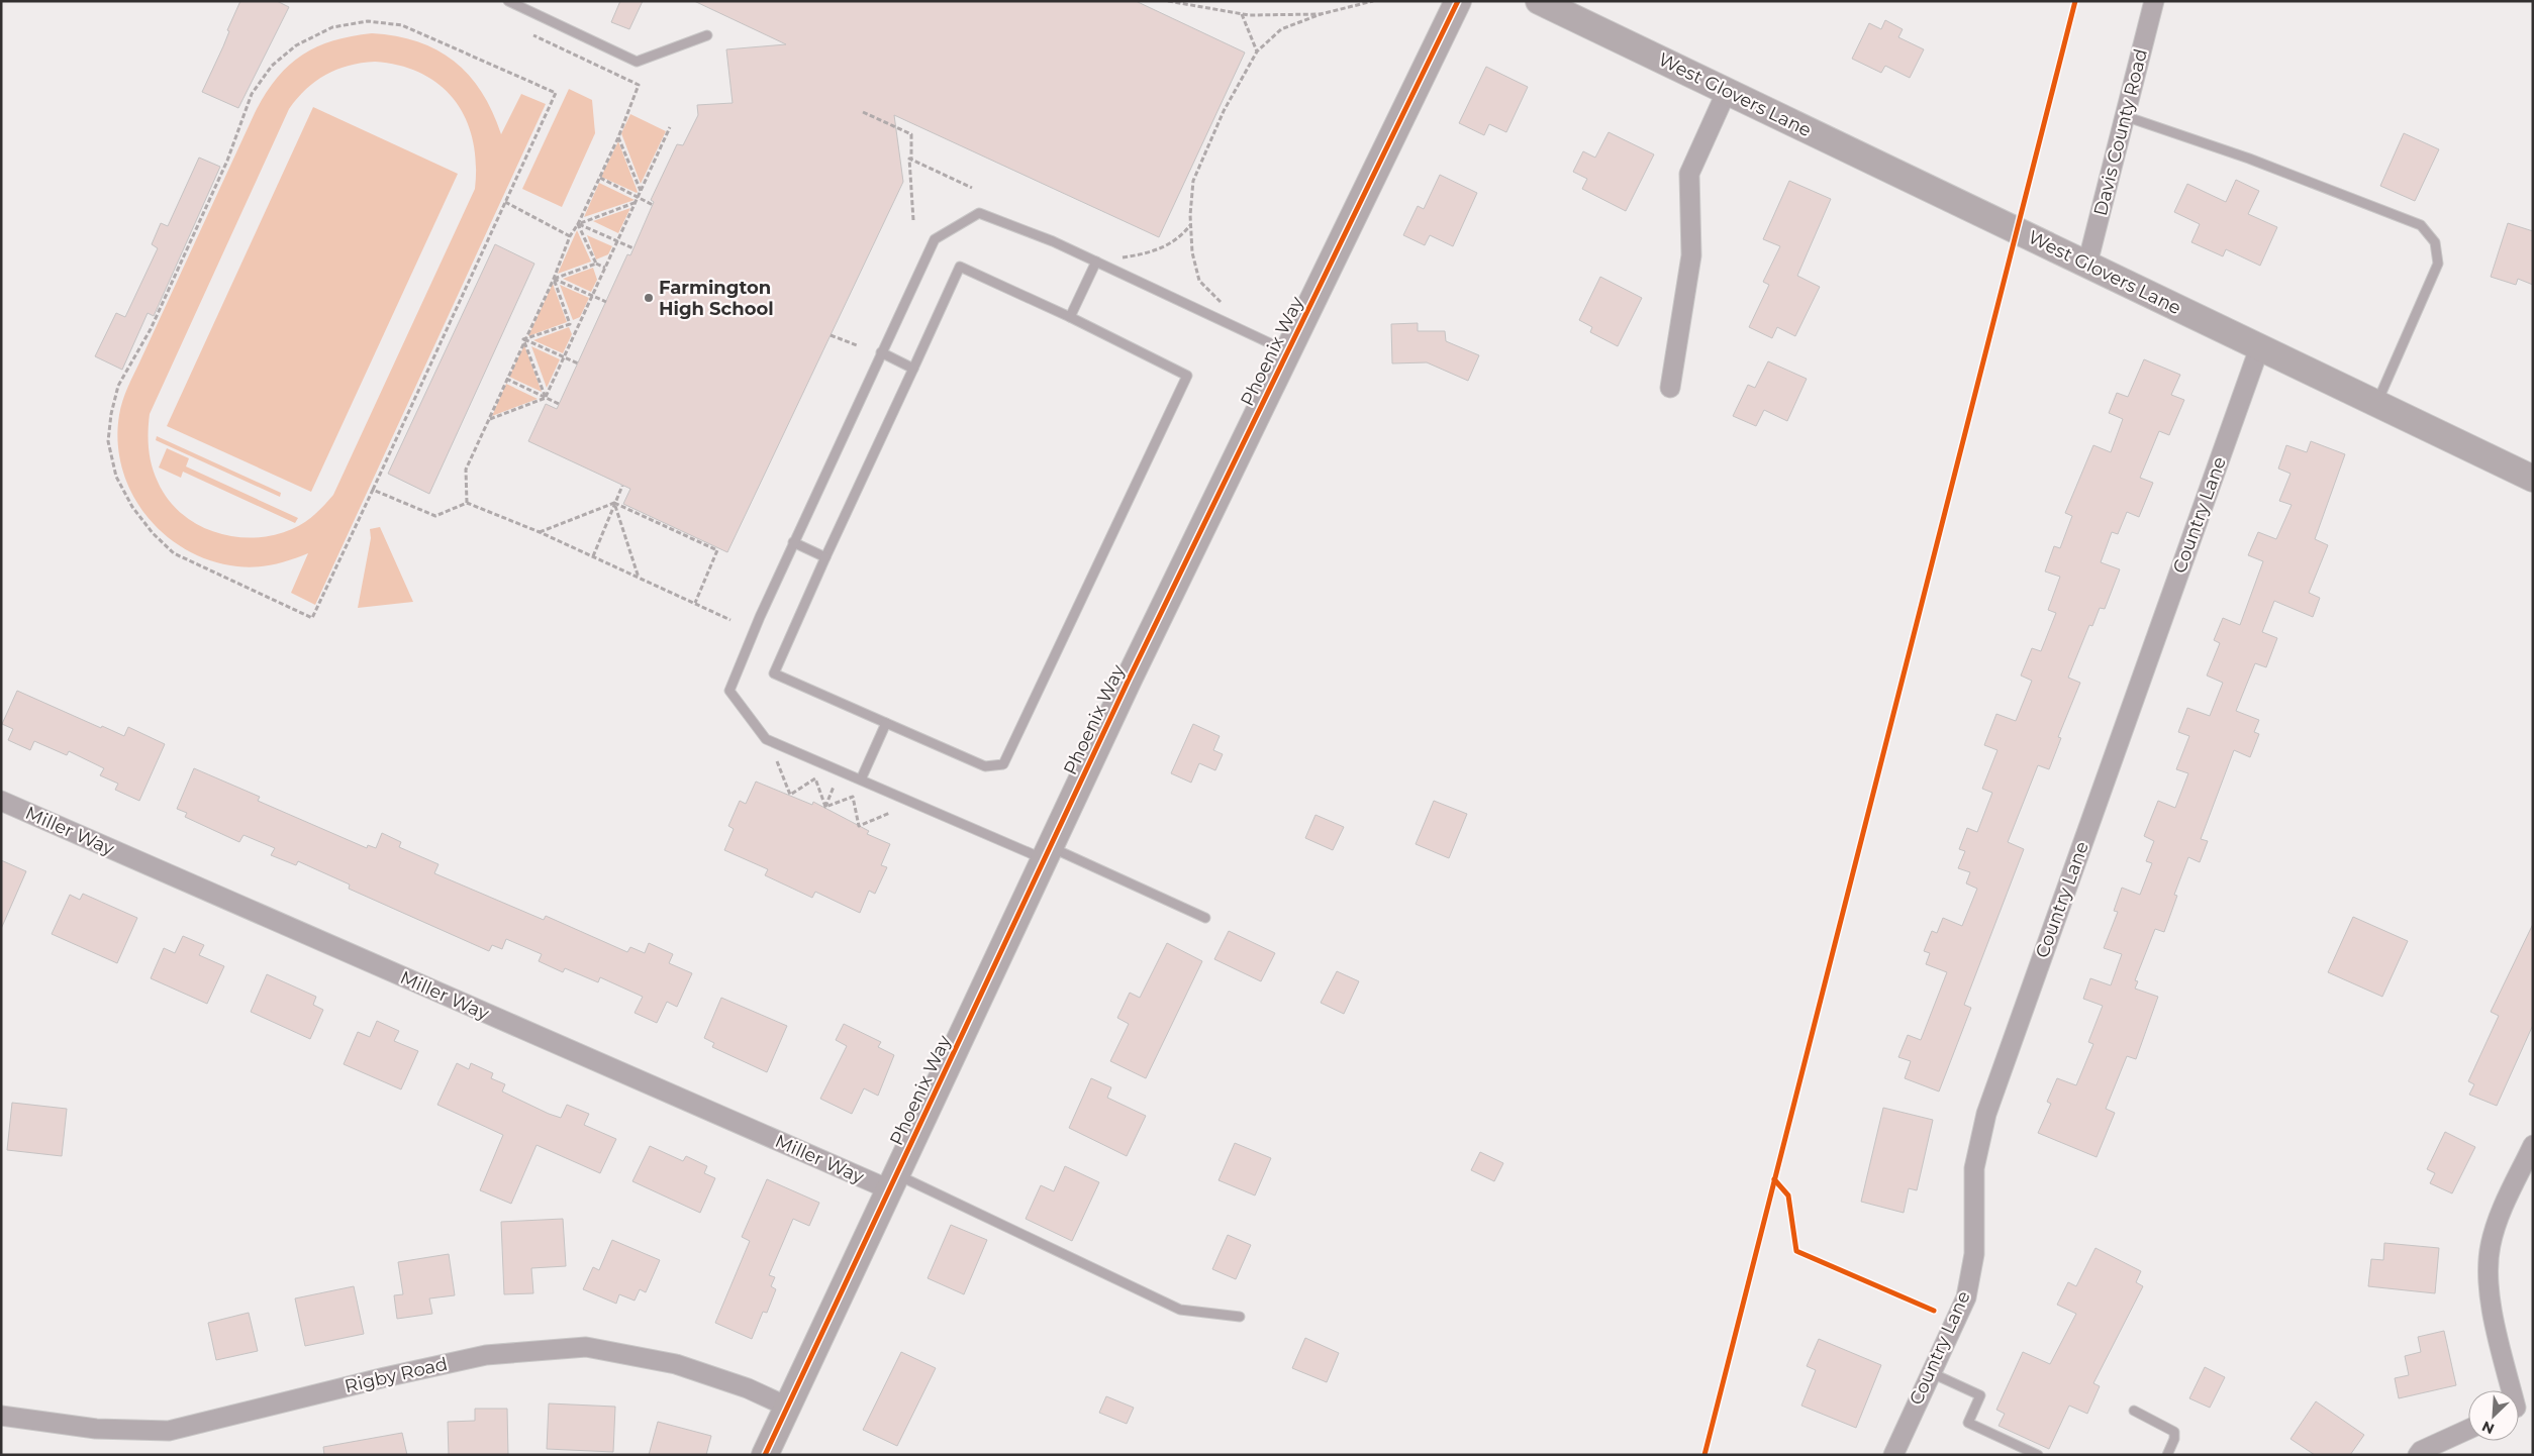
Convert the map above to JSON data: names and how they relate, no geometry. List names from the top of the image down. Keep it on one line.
{"streets":{"street":["West Glovers Lane","Davis County Road","Phoenix Way","Country Lane","Miller Way","Rigby Road"]},"crossings":[["West Glovers Lane","Davis County Road"],["West Glovers Lane","Country Lane"],["Phoenix Way","Miller Way"],["Phoenix Way","Rigby Road"]],"places":["Farmington High School"],"north":"bottom left"}
